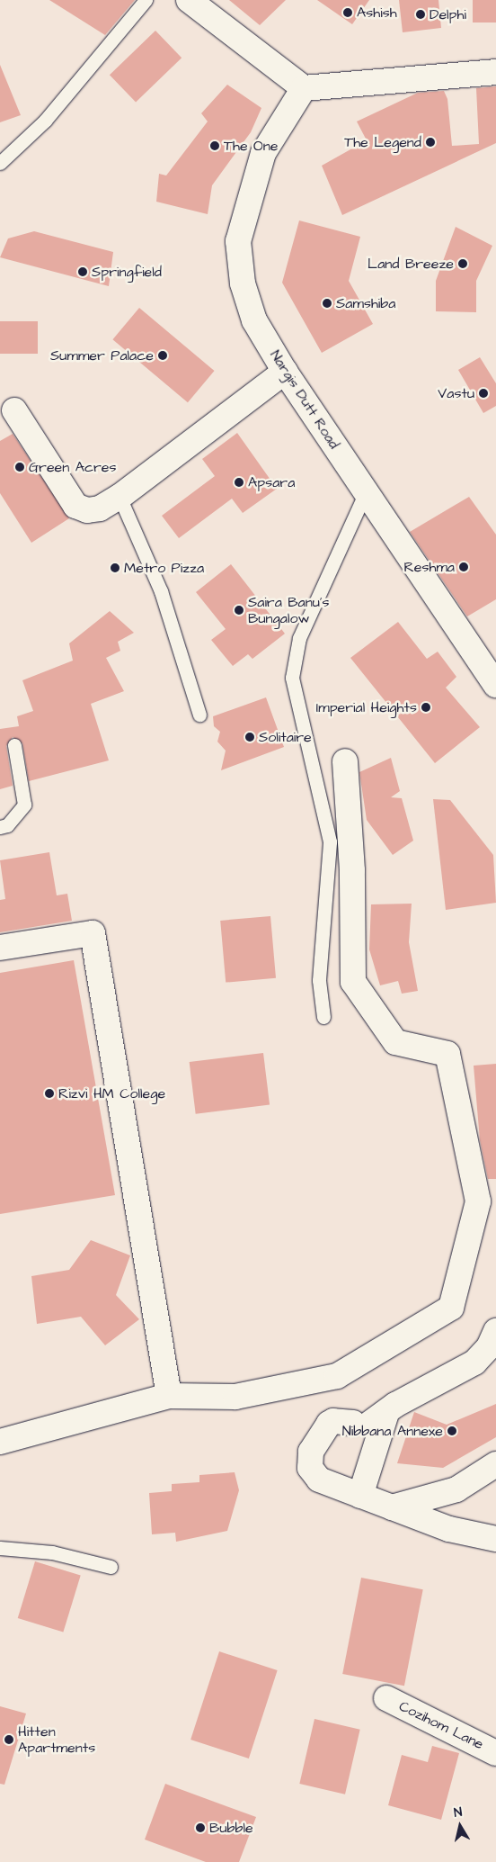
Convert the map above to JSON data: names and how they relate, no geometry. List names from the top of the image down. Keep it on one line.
{"streets":{"street":["Nargis Dutt Road","Cozihom Lane"]},"places":["Ashish","Delphi","The Legend","The One","Land Breeze","Springfield","Samshiba","Summer Palace","Vastu","Green Acres","Apsara","Reshma","Metro Pizza","Saira Banu's Bungalow","Imperial Heights","Solitaire","Rizvi HM College","Nibbana Annexe","Hitten Apartments","Bubble"],"north":"top"}
